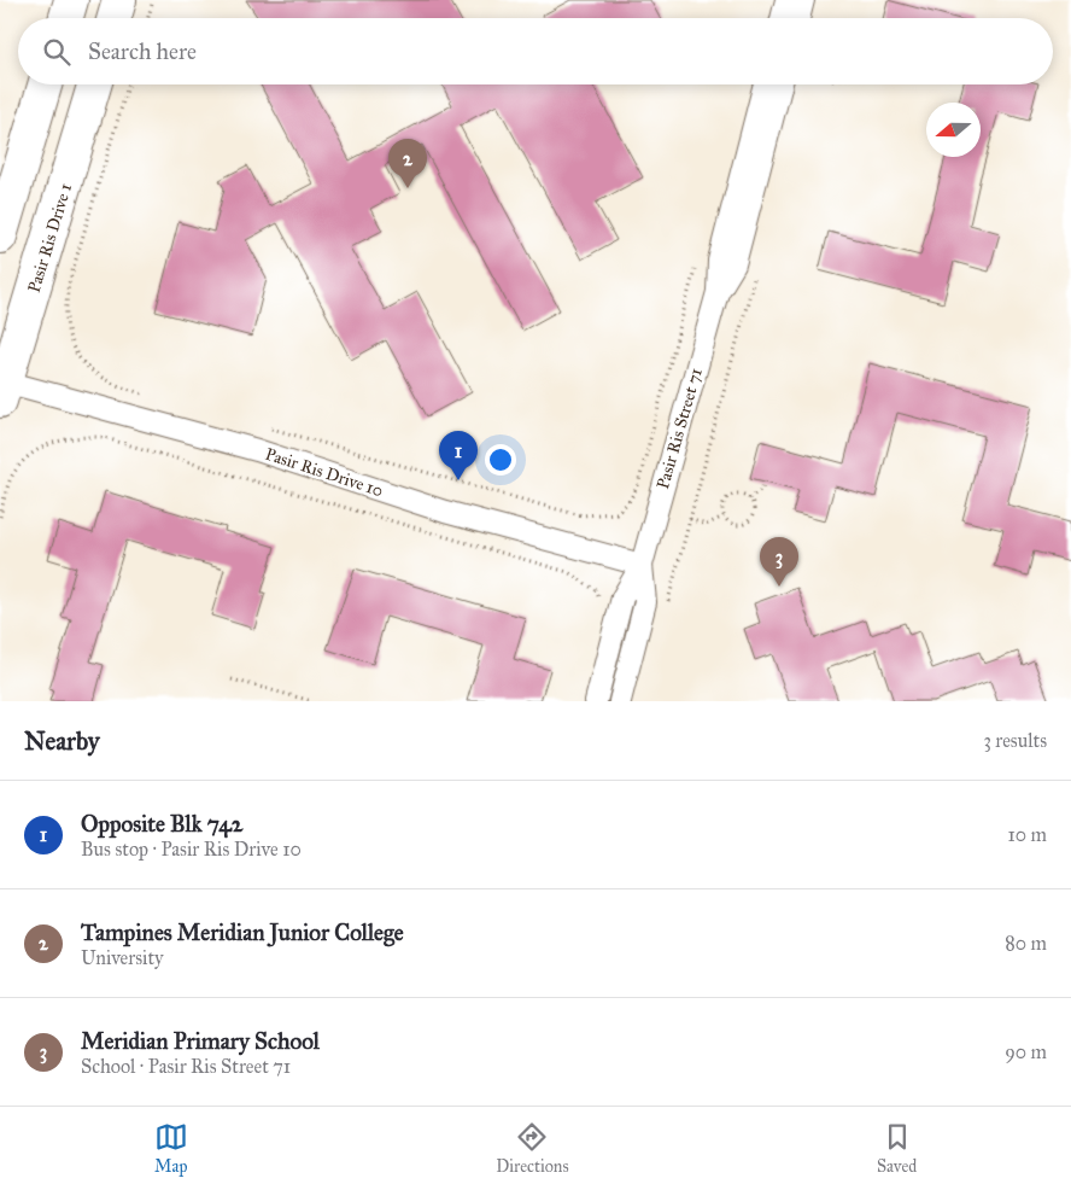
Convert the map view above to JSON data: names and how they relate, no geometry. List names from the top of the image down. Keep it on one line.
{"streets":{"main road":["Pasir Ris Drive 1"],"street":["Pasir Ris Street 71","Pasir Ris Drive 10"]},"crossings":[["Pasir Ris Drive 1","Pasir Ris Drive 10"],["Pasir Ris Street 71","Pasir Ris Drive 10"]],"north":"left","page":{"search":"Search here","pins":["2","1","3"],"heading":["Nearby","3 results"],"list":[{"mark":"1","name":"Opposite Blk 742","note":"Bus stop · Pasir Ris Drive 10","value":"10 m"},{"mark":"2","name":"Tampines Meridian Junior College","note":"University","value":"80 m"},{"mark":"3","name":"Meridian Primary School","note":"School · Pasir Ris Street 71","value":"90 m"}],"nav":["Map","Directions","Saved"]}}
